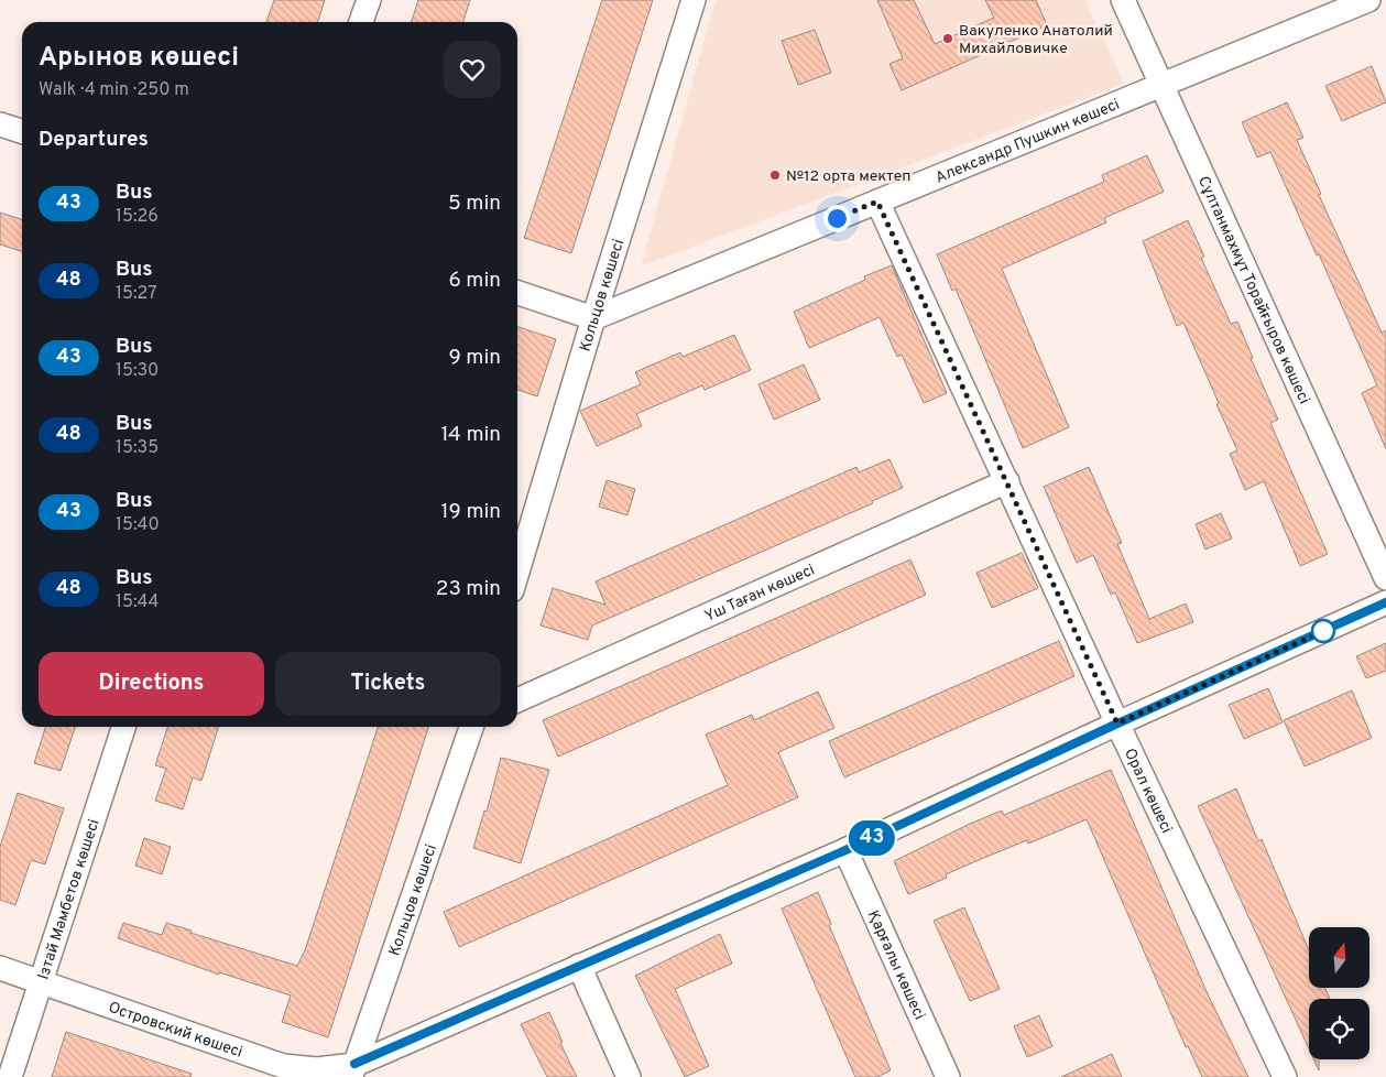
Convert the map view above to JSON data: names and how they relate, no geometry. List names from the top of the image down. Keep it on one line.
{"streets":{"street":["Александр Пушкин көшесі","Сұлтанмахмұт Торайғыров көшесі","Кольцов көшесі","Үш Таған көшесі","Орал көшесі","Ізтай Мәмбетов көшесі","Қарғалы көшесі","Островский көшесі"]},"crossings":[["Александр Пушкин көшесі","Сұлтанмахмұт Торайғыров көшесі"],["Александр Пушкин көшесі","Кольцов көшесі"],["Александр Пушкин көшесі","Орал көшесі"],["Кольцов көшесі","Островский көшесі"],["Үш Таған көшесі","Орал көшесі"],["Орал көшесі","Островский көшесі"],["Ізтай Мәмбетов көшесі","Островский көшесі"],["Қарғалы көшесі","Островский көшесі"]],"places":["Вакуленко Анатолий Михайловичке","№12 орта мектеп"],"lines":["bus line 43"],"north":"top","page":{"on_map":"43","heading":[["Арынов көшесі","Walk · 4 min · 250 m"],"Departures"],"list":[{"mark":"43","name":"Bus","note":"15:26","value":"5 min"},{"mark":"48","name":"Bus","note":"15:27","value":"6 min"},{"mark":"43","name":"Bus","note":"15:30","value":"9 min"},{"mark":"48","name":"Bus","note":"15:35","value":"14 min"},{"mark":"43","name":"Bus","note":"15:40","value":"19 min"},{"mark":"48","name":"Bus","note":"15:44","value":"23 min"}],"buttons":["Directions","Tickets"]}}
